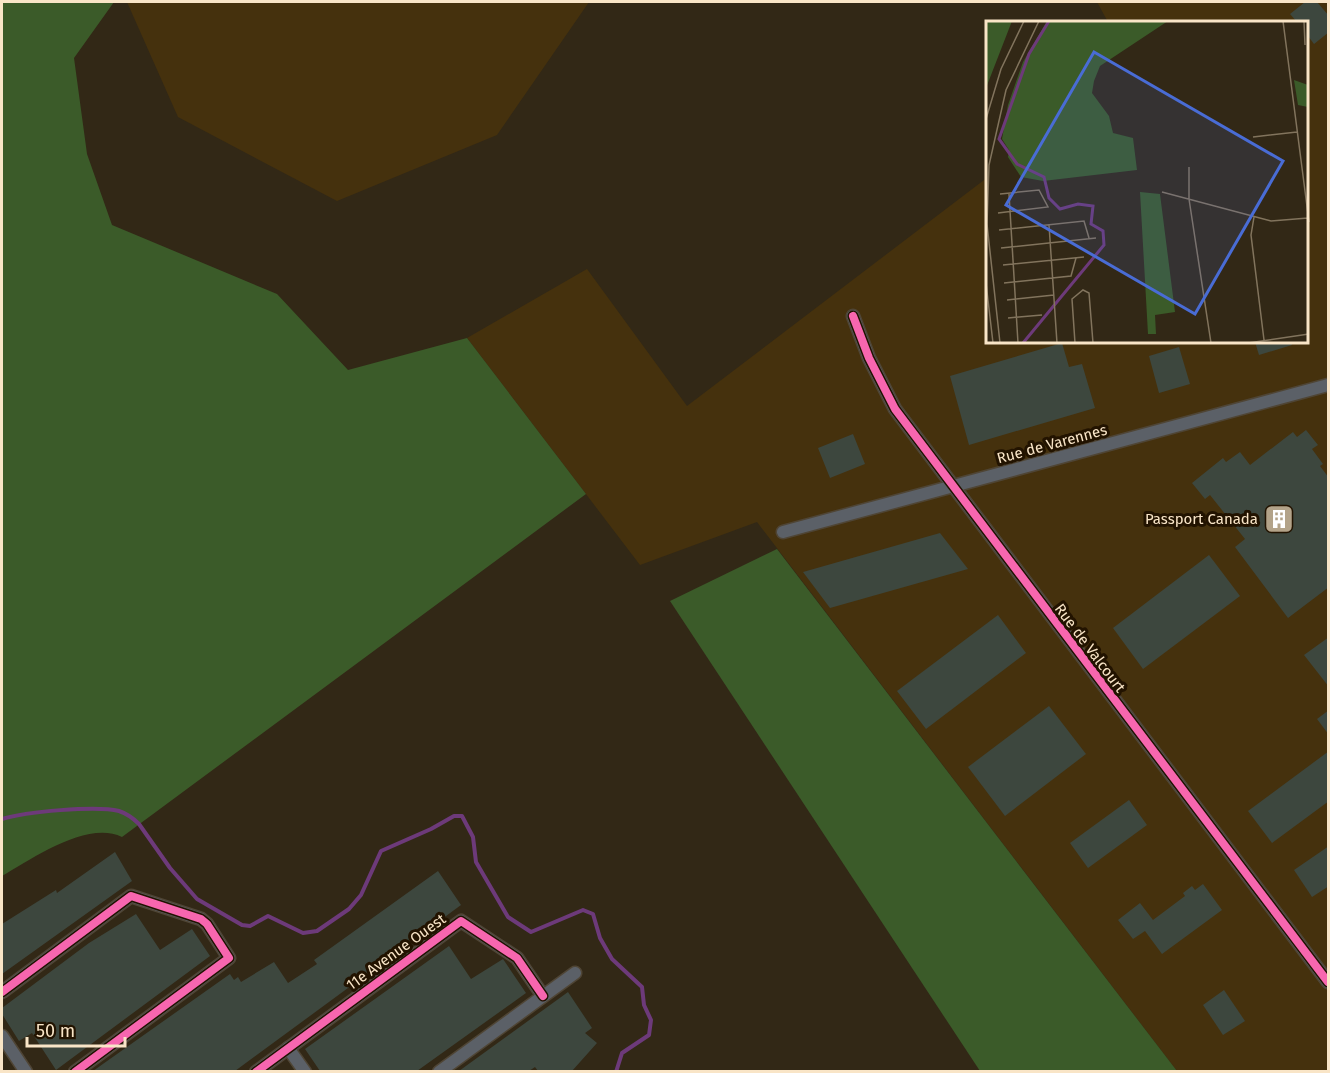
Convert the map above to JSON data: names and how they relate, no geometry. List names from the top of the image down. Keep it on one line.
{"streets":{"street":["Rue de Varennes","Rue de Valcourt","11e Avenue Ouest"]},"crossings":[["Rue de Varennes","Rue de Valcourt"]],"places":{"building":["Passport Canada"]},"scale_bar":"50 m"}
